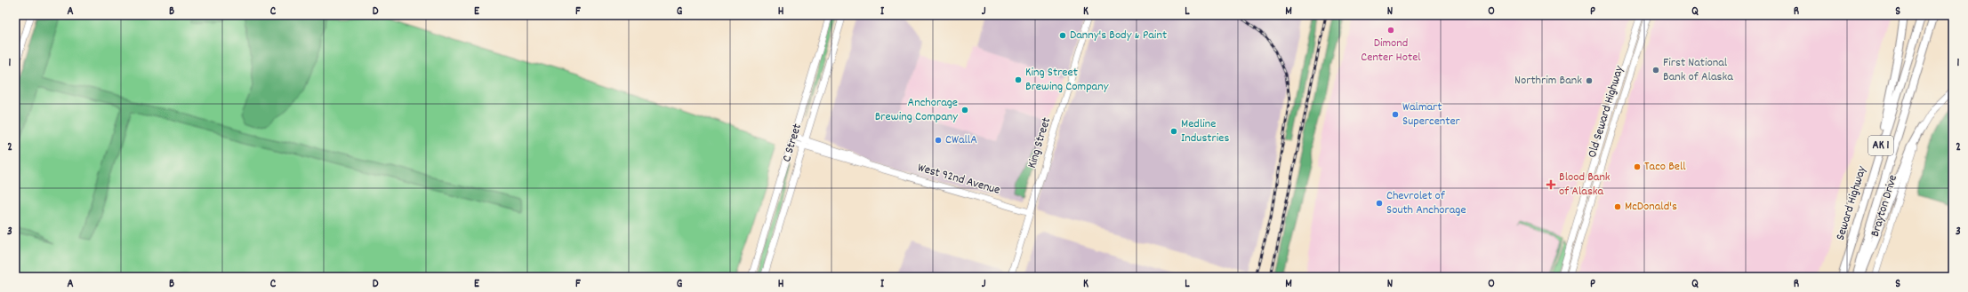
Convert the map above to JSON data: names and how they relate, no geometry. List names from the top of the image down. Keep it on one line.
{"streets":{"highway":["AK 1","Seward Highway"],"main road":["Old Seward Highway","C Street","King Street","West 92nd Avenue","Brayton Drive"]},"crossings":[["C Street","West 92nd Avenue"],["King Street","West 92nd Avenue"]],"places":{"other":["Dimond Center Hotel","Danny's Body & Paint","First National Bank of Alaska","King Street Brewing Company","Northrim Bank","Anchorage Brewing Company","Walmart Supercenter","Medline Industries","CWallA","Taco Bell","Chevrolet of South Anchorage","McDonald's"],"health":["Blood Bank of Alaska"]},"grid":{"columns":["A","B","C","D","E","F","G","H","I","J","K","L","M","N","O","P","Q","R","S"],"rows":["1","2","3"]}}
